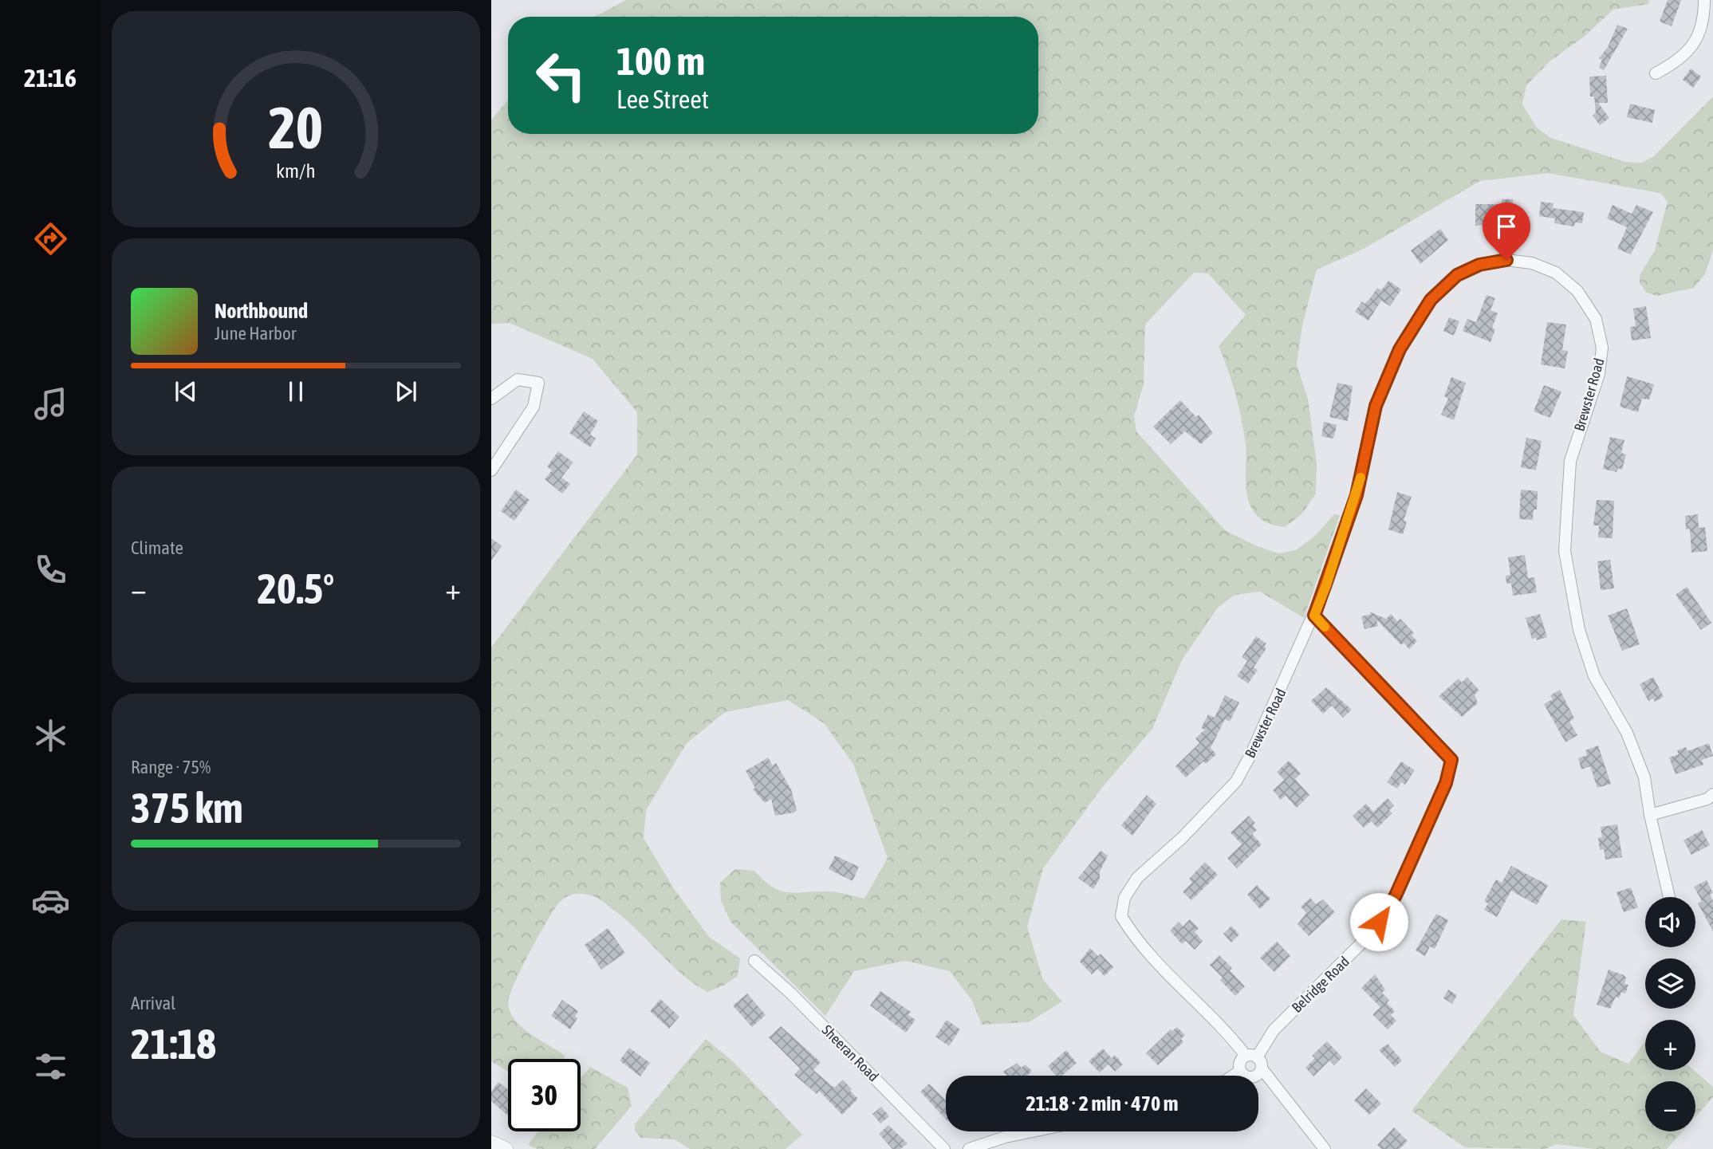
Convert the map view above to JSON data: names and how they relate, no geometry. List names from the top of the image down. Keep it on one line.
{"streets":{"street":["Brewster Road","Belridge Road","Sheeran Road"]},"crossings":[["Brewster Road","Belridge Road"]],"page":{"tabs":"21:16","turn":["100 m","Lee Street"],"song":["Northbound","June Harbor"],"tile":["Climate",["Range · 75%","375 km"],["Arrival","21:18"]],"heat":["−","20.5°","+"],"map_buttons":["+","−"],"limit":"30","trip":"21:18 · 2 min · 470 m","gauge":["20","km/h"]}}
